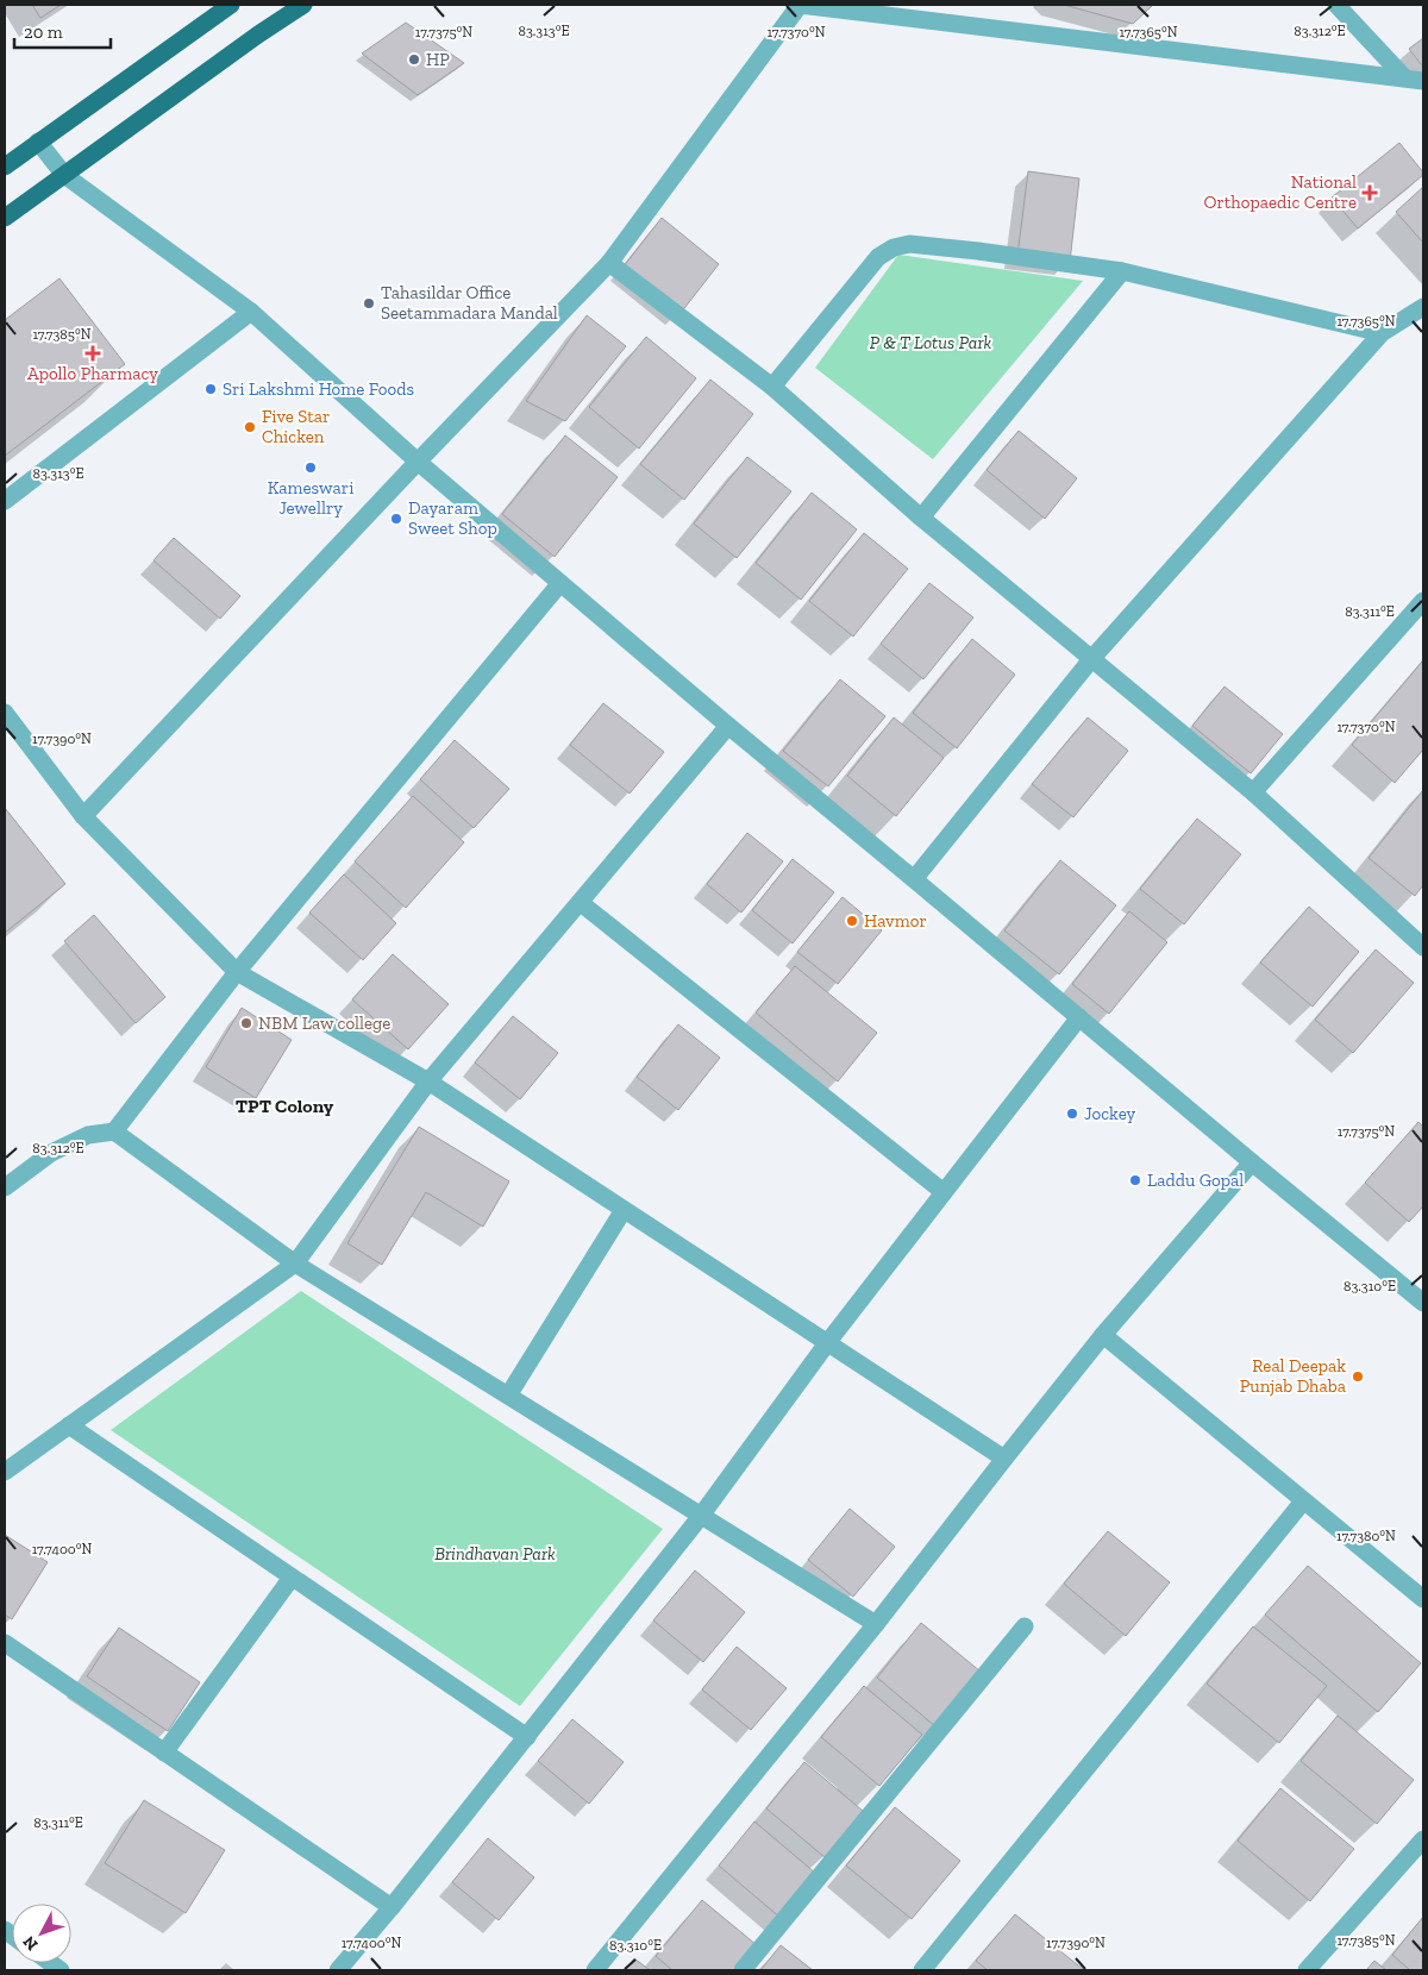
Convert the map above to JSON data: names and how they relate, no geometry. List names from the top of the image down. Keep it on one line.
{"districts":["TPT Colony"],"parks":["P & T Lotus Park","Brindhavan Park"],"places":{"other":["HP","Tahasildar Office Seetammadara Mandal","Sri Lakshmi Home Foods","Five Star Chicken","Kameswari Jewellry","Dayaram Sweet Shop","Havmor","NBM Law college","Jockey","Laddu Gopal","Real Deepak Punjab Dhaba"],"health":["National Orthopaedic Centre","Apollo Pharmacy"]},"scale_bar":"20 m","north":"bottom left","coordinates":["83.313°E","83.312°E","17.7375°N","17.7365°N","17.7370°N","17.7385°N","83.311°E","17.7390°N","83.310°E","17.7380°N","17.7400°N"]}
